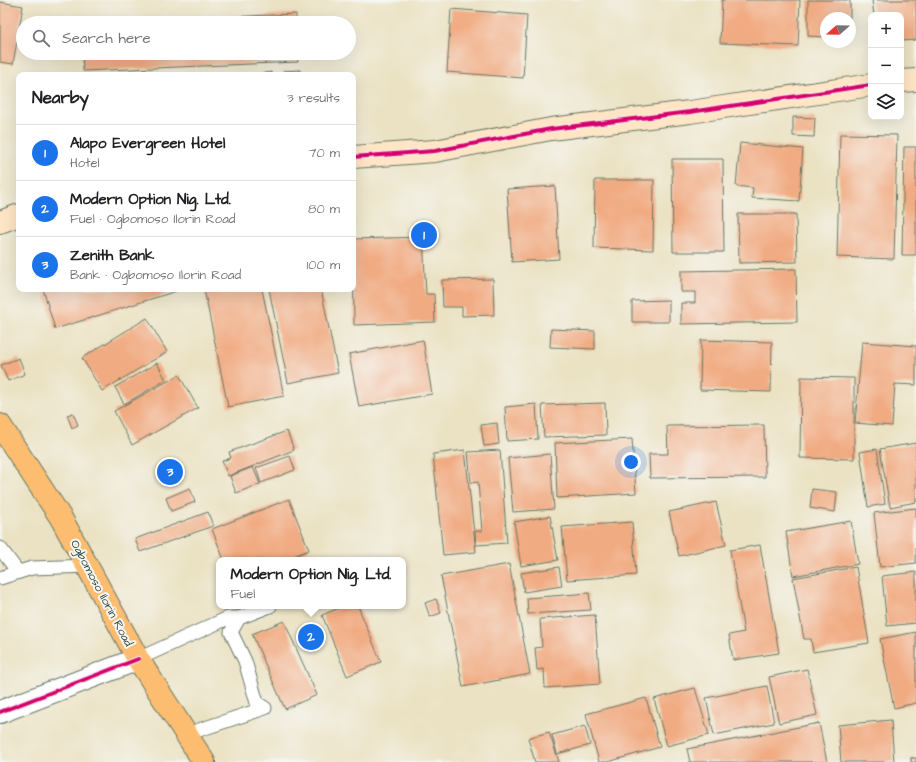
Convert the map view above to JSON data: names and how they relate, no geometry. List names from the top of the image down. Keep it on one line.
{"streets":{"highway":["Ogbomoso Ilorin Road"]},"north":"left","page":{"map_buttons":["+","−"],"search":"Search here","heading":["Nearby","3 results"],"list":[{"mark":"1","name":"Alapo Evergreen Hotel","note":"Hotel","value":"70 m"},{"mark":"2","name":"Modern Option Nig. Ltd.","note":"Fuel · Ogbomoso Ilorin Road","value":"80 m"},{"mark":"3","name":"Zenith Bank","note":"Bank · Ogbomoso Ilorin Road","value":"100 m"}],"pins":["1","3","2"],"popup":["Modern Option Nig. Ltd.","Fuel"]}}
